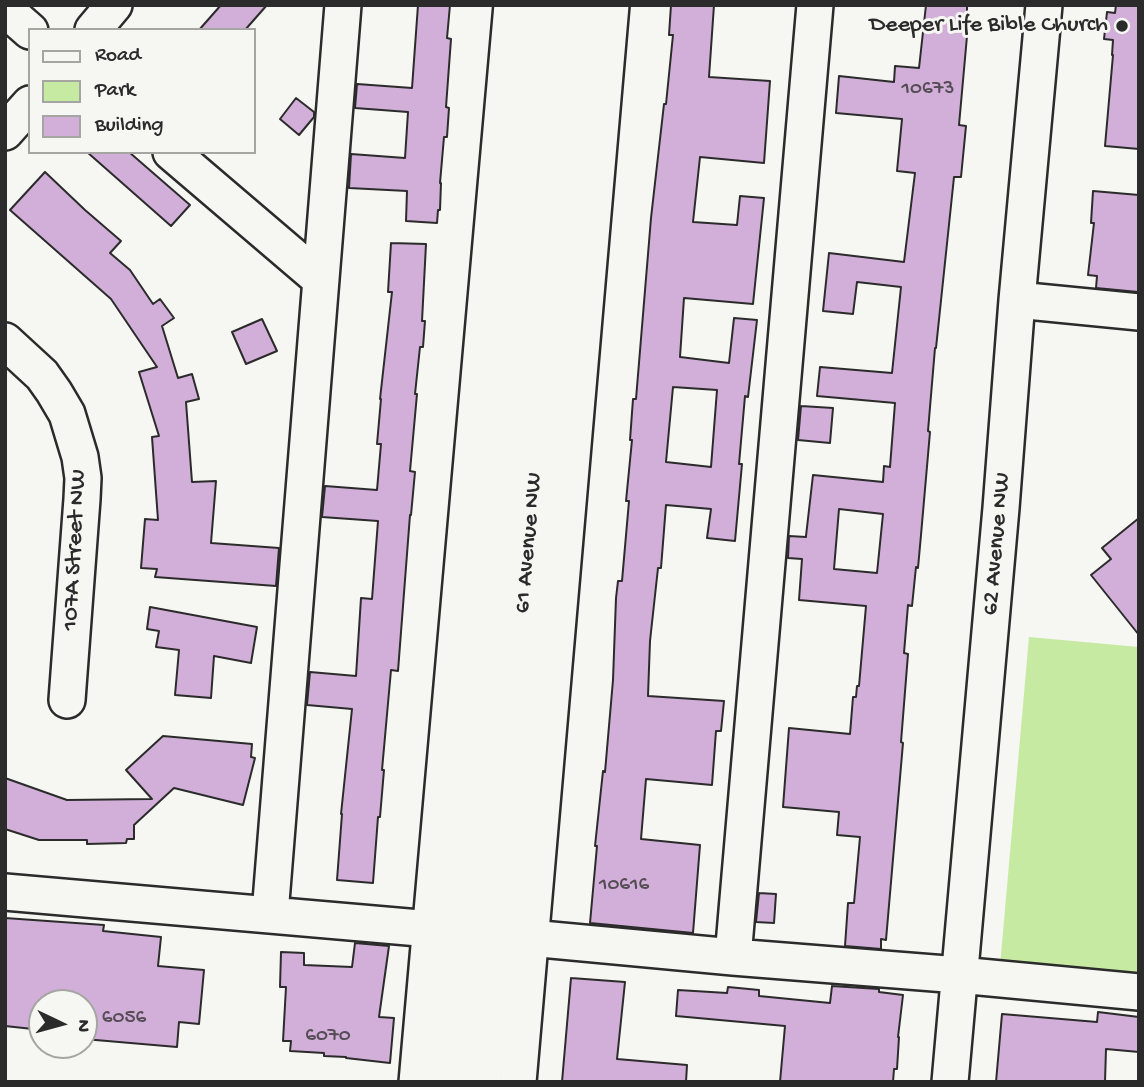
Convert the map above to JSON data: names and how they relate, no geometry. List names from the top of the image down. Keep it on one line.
{"streets":{"main road":["61 Avenue NW"],"street":["62 Avenue NW","107A Street NW"]},"places":["Deeper Life Bible Church"],"house_numbers":["10673","10616","6056","6070"],"legend":["Road","Park","Building"],"north":"right"}
